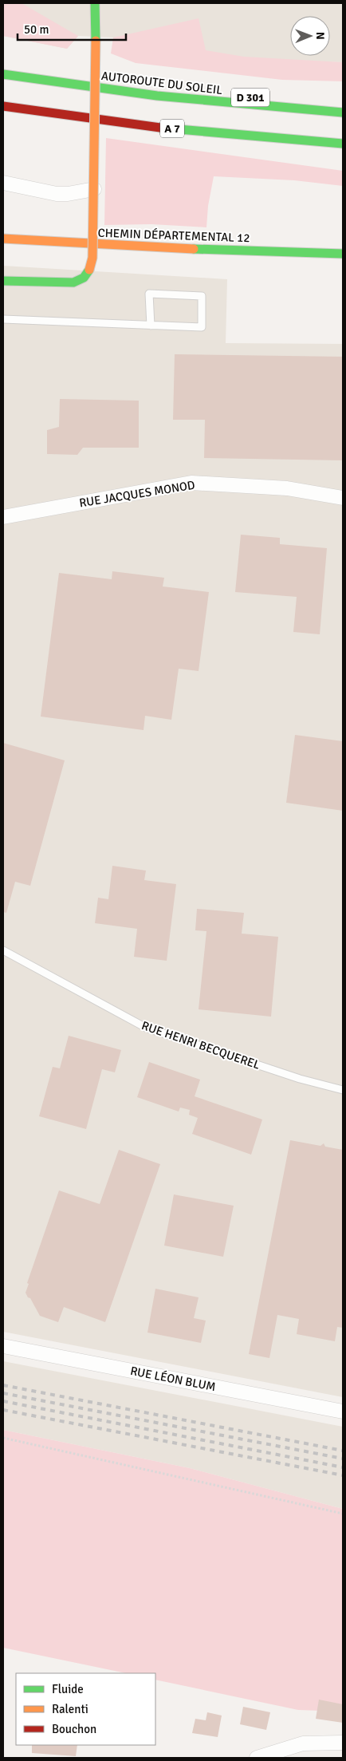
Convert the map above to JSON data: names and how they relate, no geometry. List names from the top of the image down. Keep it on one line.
{"streets":{"main road":["AUTOROUTE DU SOLEIL","D 301","A 7","CHEMIN DÉPARTEMENTAL 12"],"street":["RUE JACQUES MONOD","RUE LÉON BLUM"],"lane":["RUE HENRI BECQUEREL"]},"crossings":[["AUTOROUTE DU SOLEIL","D 301"]],"legend":["Fluide","Ralenti","Bouchon"],"scale_bar":"50 m","north":"right"}
